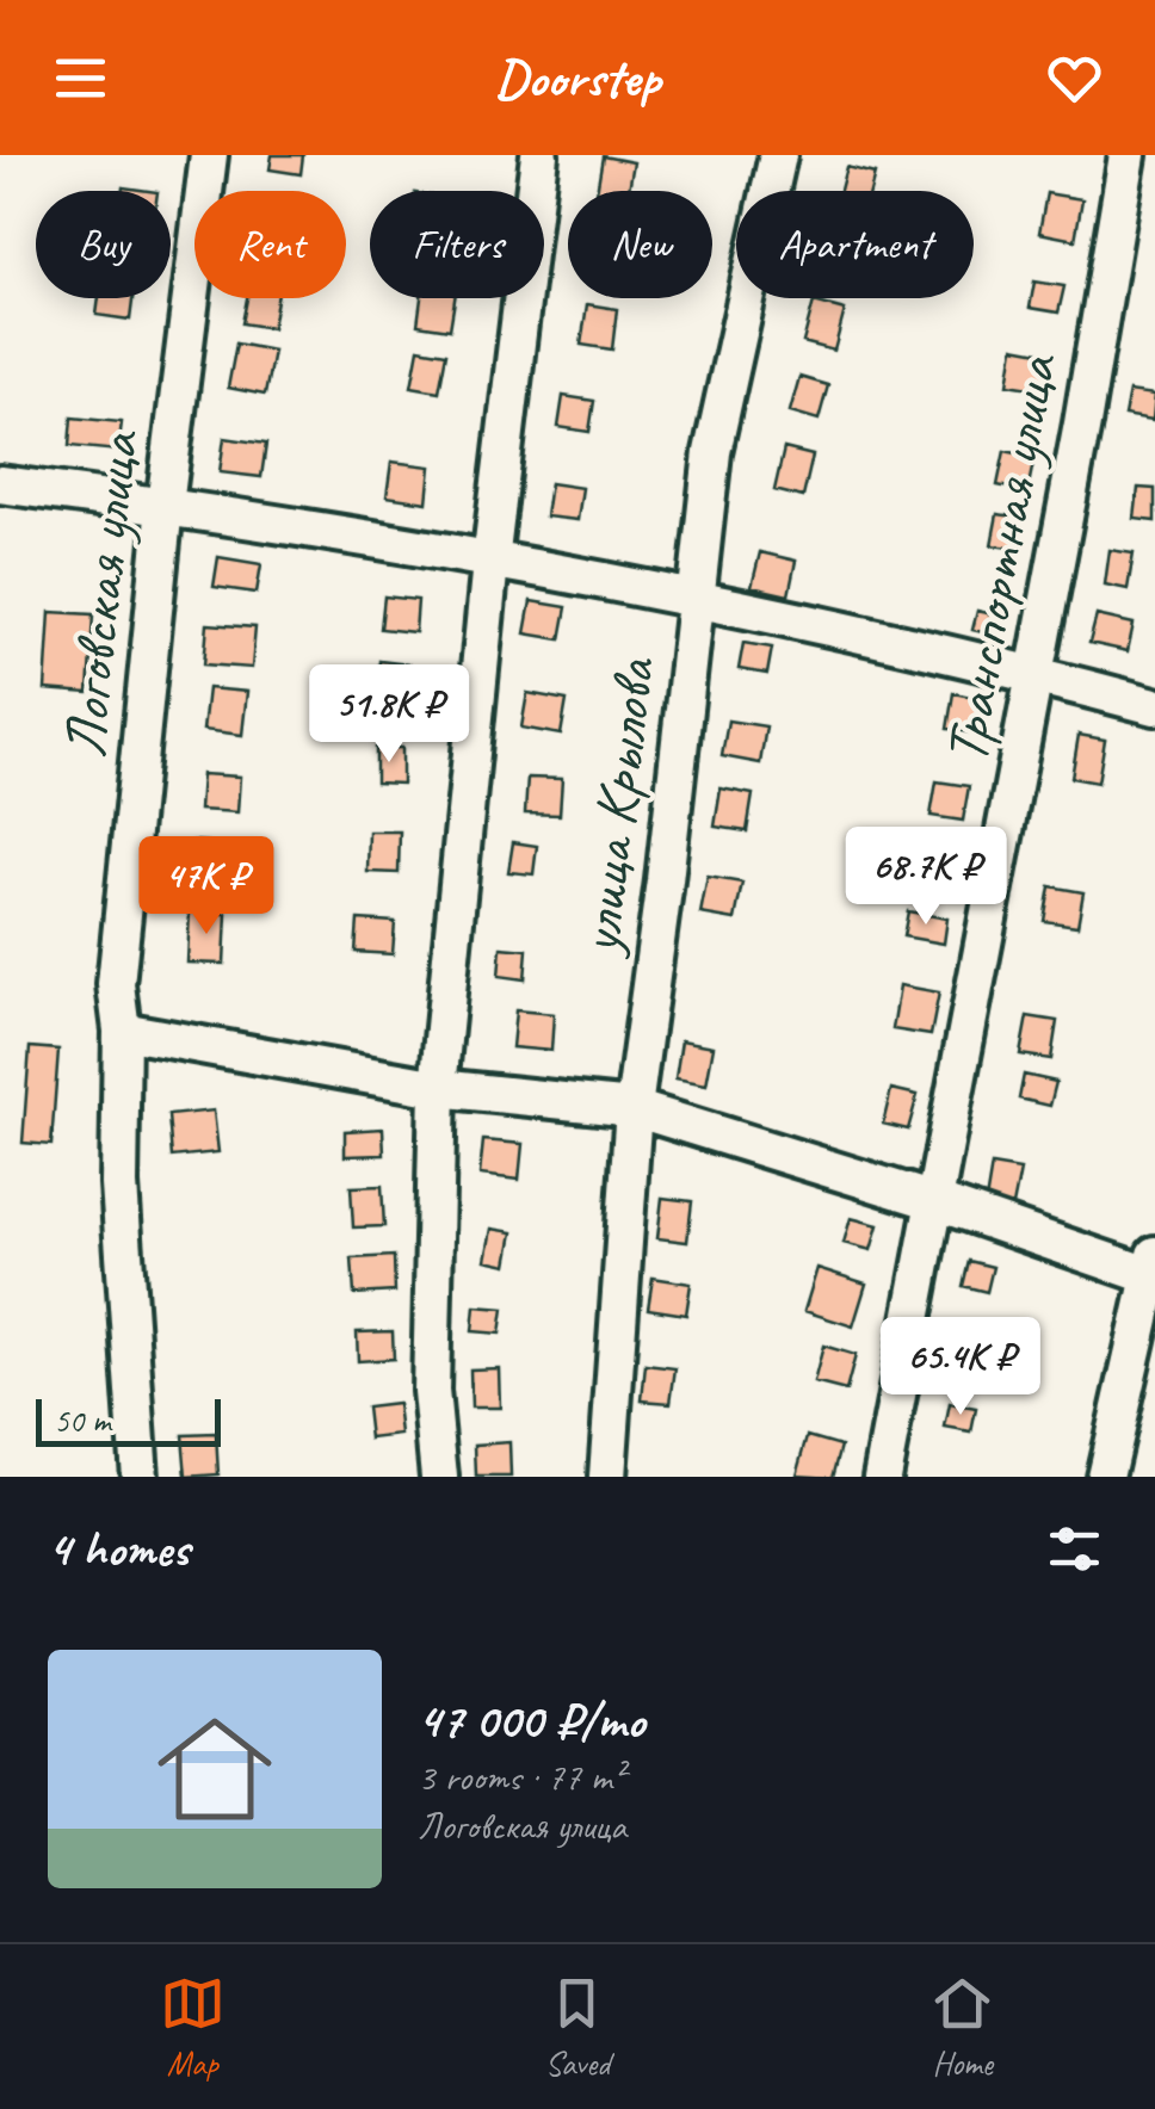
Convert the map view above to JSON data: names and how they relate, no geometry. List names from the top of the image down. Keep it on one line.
{"streets":{"street":["Транспортная улица","Логовская улица","улица Крылова"]},"scale_bar":"50 m","page":{"header":"Doorstep","chip":["Buy","Rent","Filters","New","Apartment"],"price":["51.8K ₽","68.7K ₽","47K ₽","65.4K ₽"],"scale":"50 m","heading":"4 homes","list":[{"name":"47 000 ₽/mo","note":"3 rooms · 77 m² · Логовская улица"}],"tabs":["Map","Saved","Home"]}}
